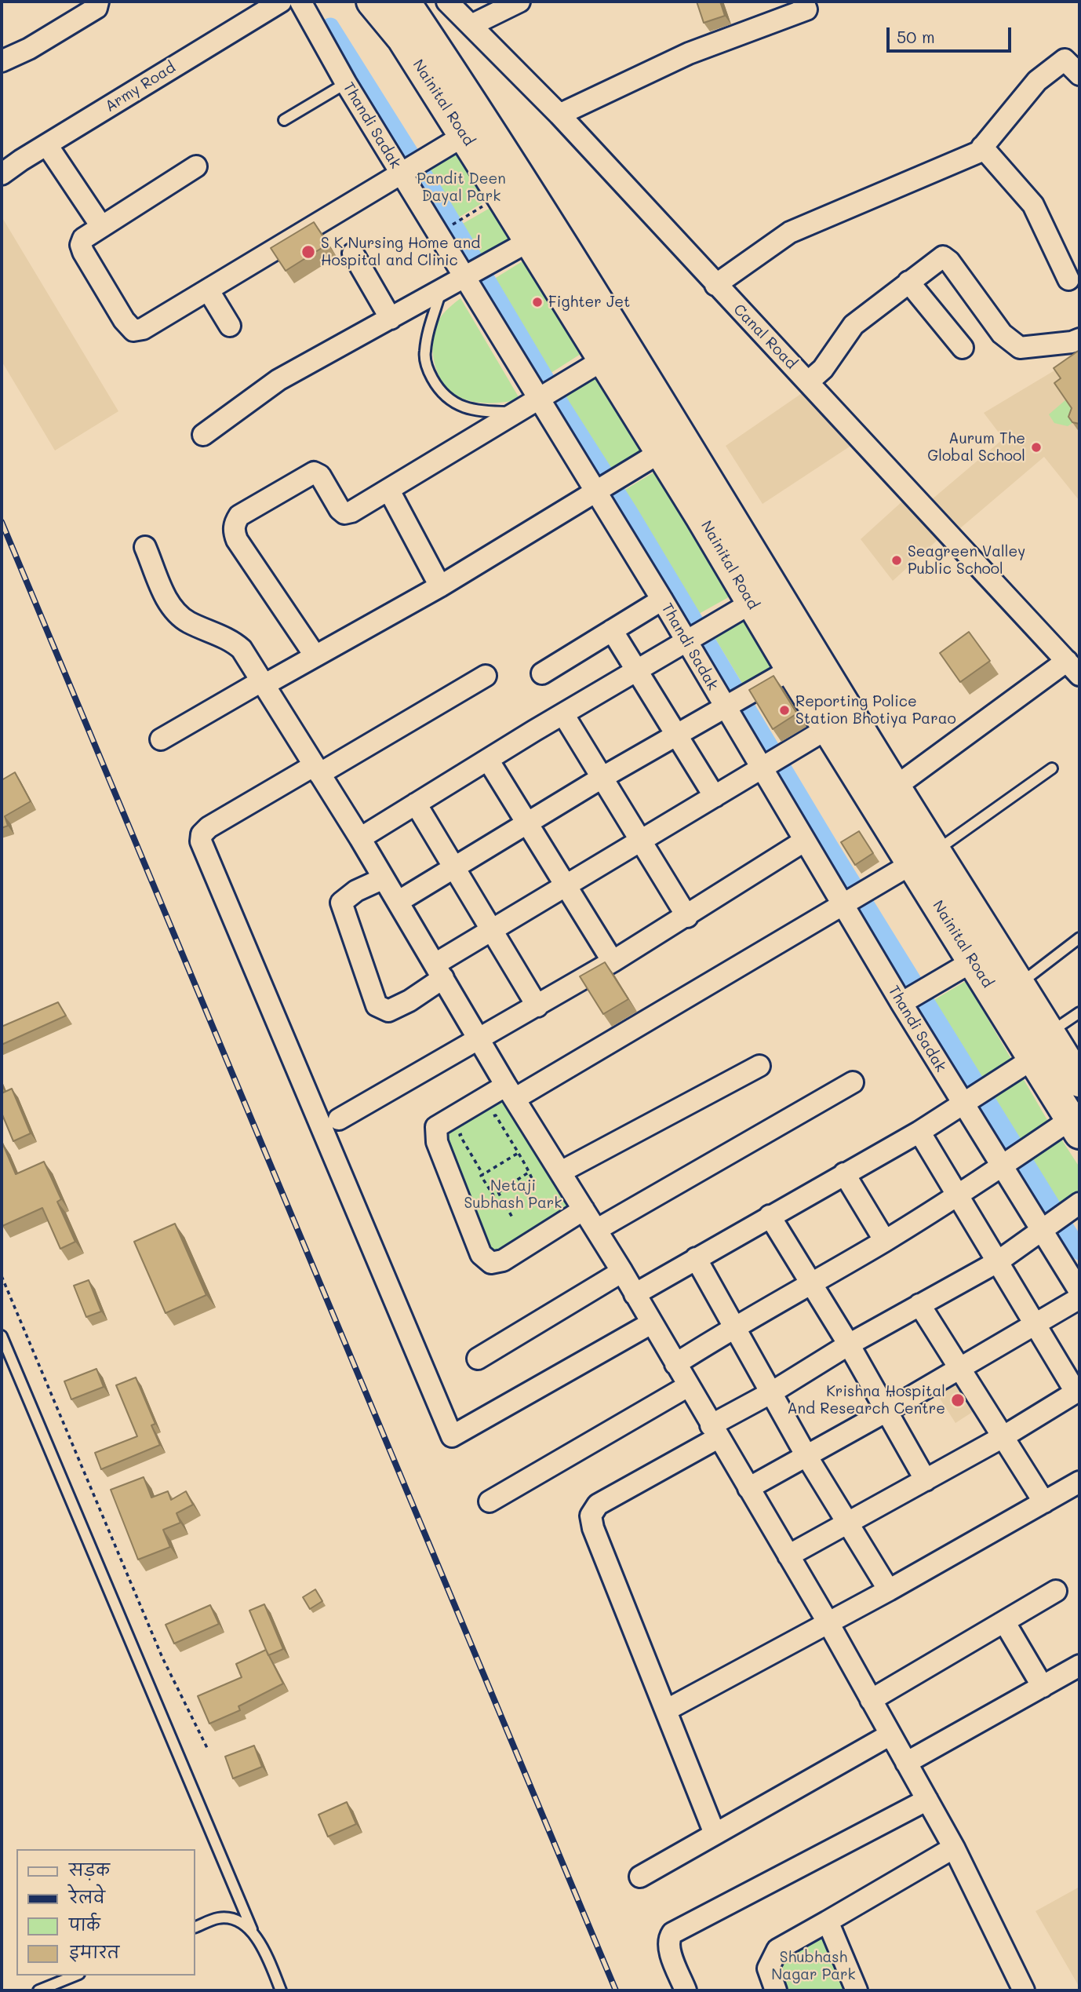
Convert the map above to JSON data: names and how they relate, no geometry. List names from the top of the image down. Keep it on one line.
{"streets":{"highway":["Nainital Road"],"street":["Army Road","Thandi Sadak","Canal Road"]},"parks":["Pandit Deen Dayal Park","Netaji Subhash Park","Shubhash Nagar Park"],"places":["S K Nursing Home and Hospital and Clinic","Fighter Jet","Aurum The Global School","Seagreen Valley Public School","Reporting Police Station Bhotiya Parao","Krishna Hospital And Research Centre"],"legend":["सड़क","रेलवे","पार्क","इमारत"],"scale_bar":"50 m"}
